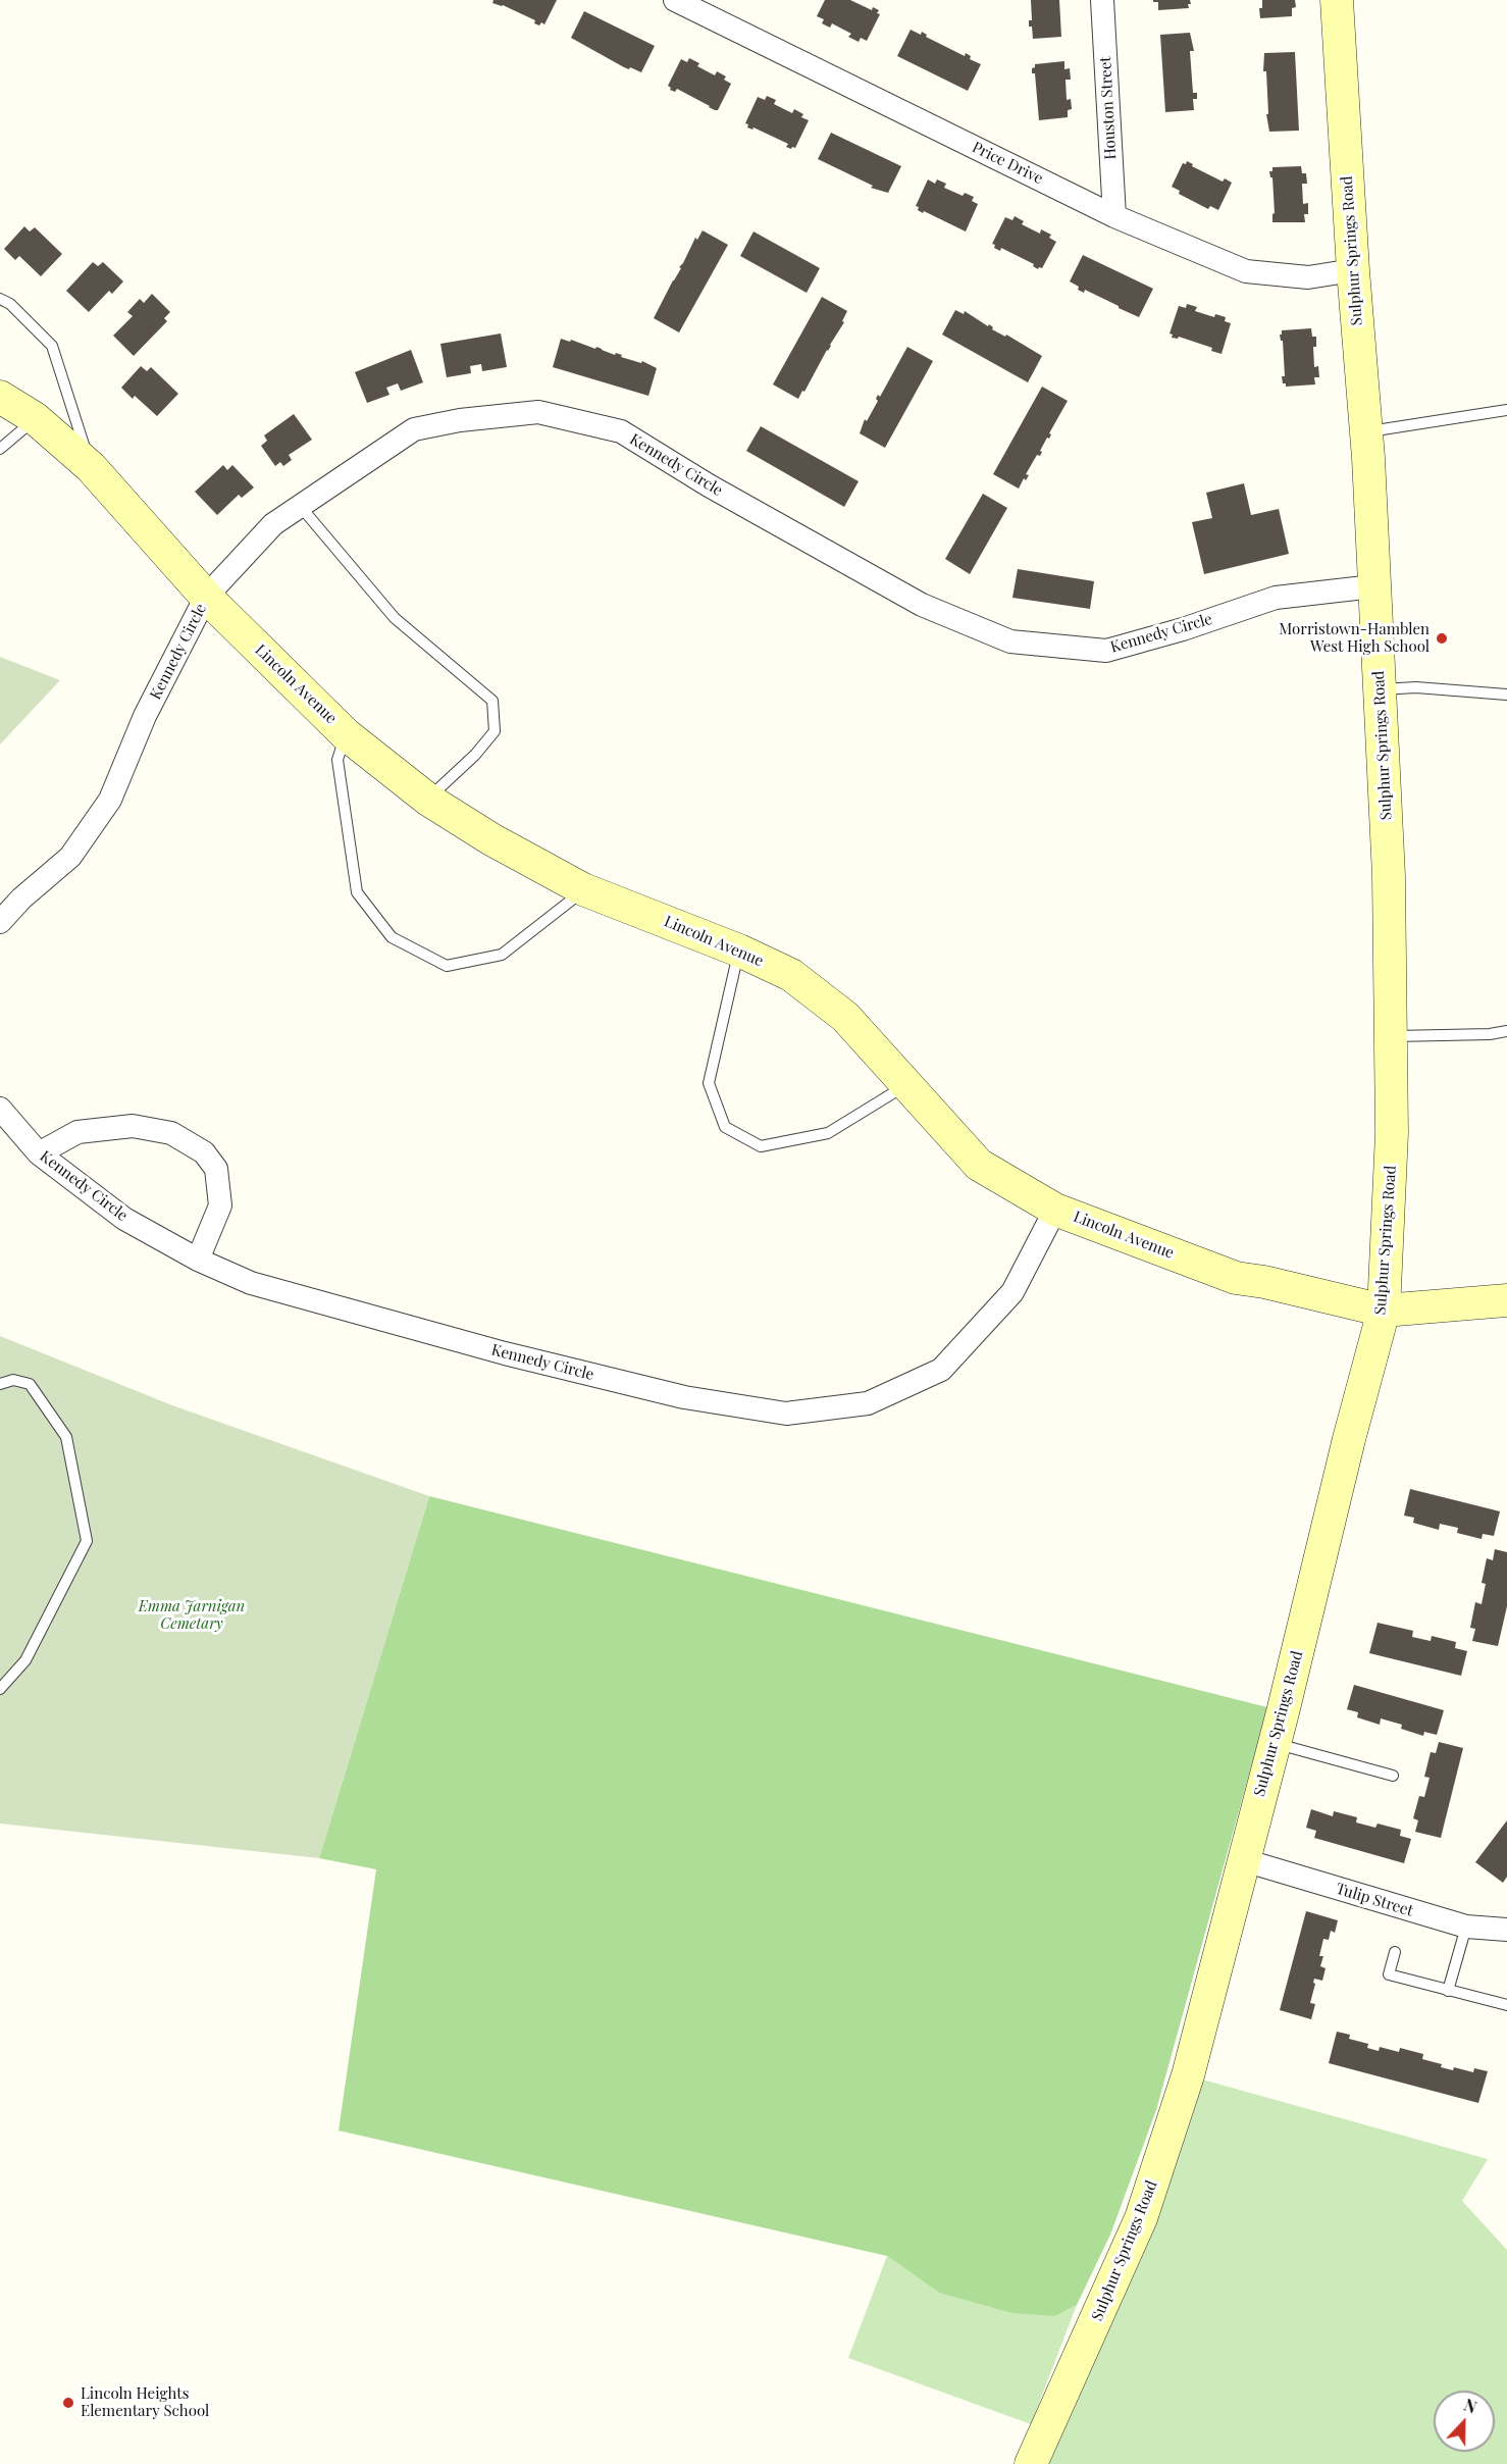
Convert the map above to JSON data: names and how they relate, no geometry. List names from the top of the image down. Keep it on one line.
{"streets":{"street":["Houston Street","Price Drive","Sulphur Springs Road","Kennedy Circle","Lincoln Avenue","Tulip Street"]},"crossings":[["Houston Street","Price Drive"],["Price Drive","Sulphur Springs Road"],["Sulphur Springs Road","Kennedy Circle"],["Sulphur Springs Road","Lincoln Avenue"],["Sulphur Springs Road","Tulip Street"],["Kennedy Circle","Lincoln Avenue"]],"parks":["Emma Jarnigan Cemetary"],"places":["Morristown-Hamblen West High School","Lincoln Heights Elementary School"],"north":"top"}
